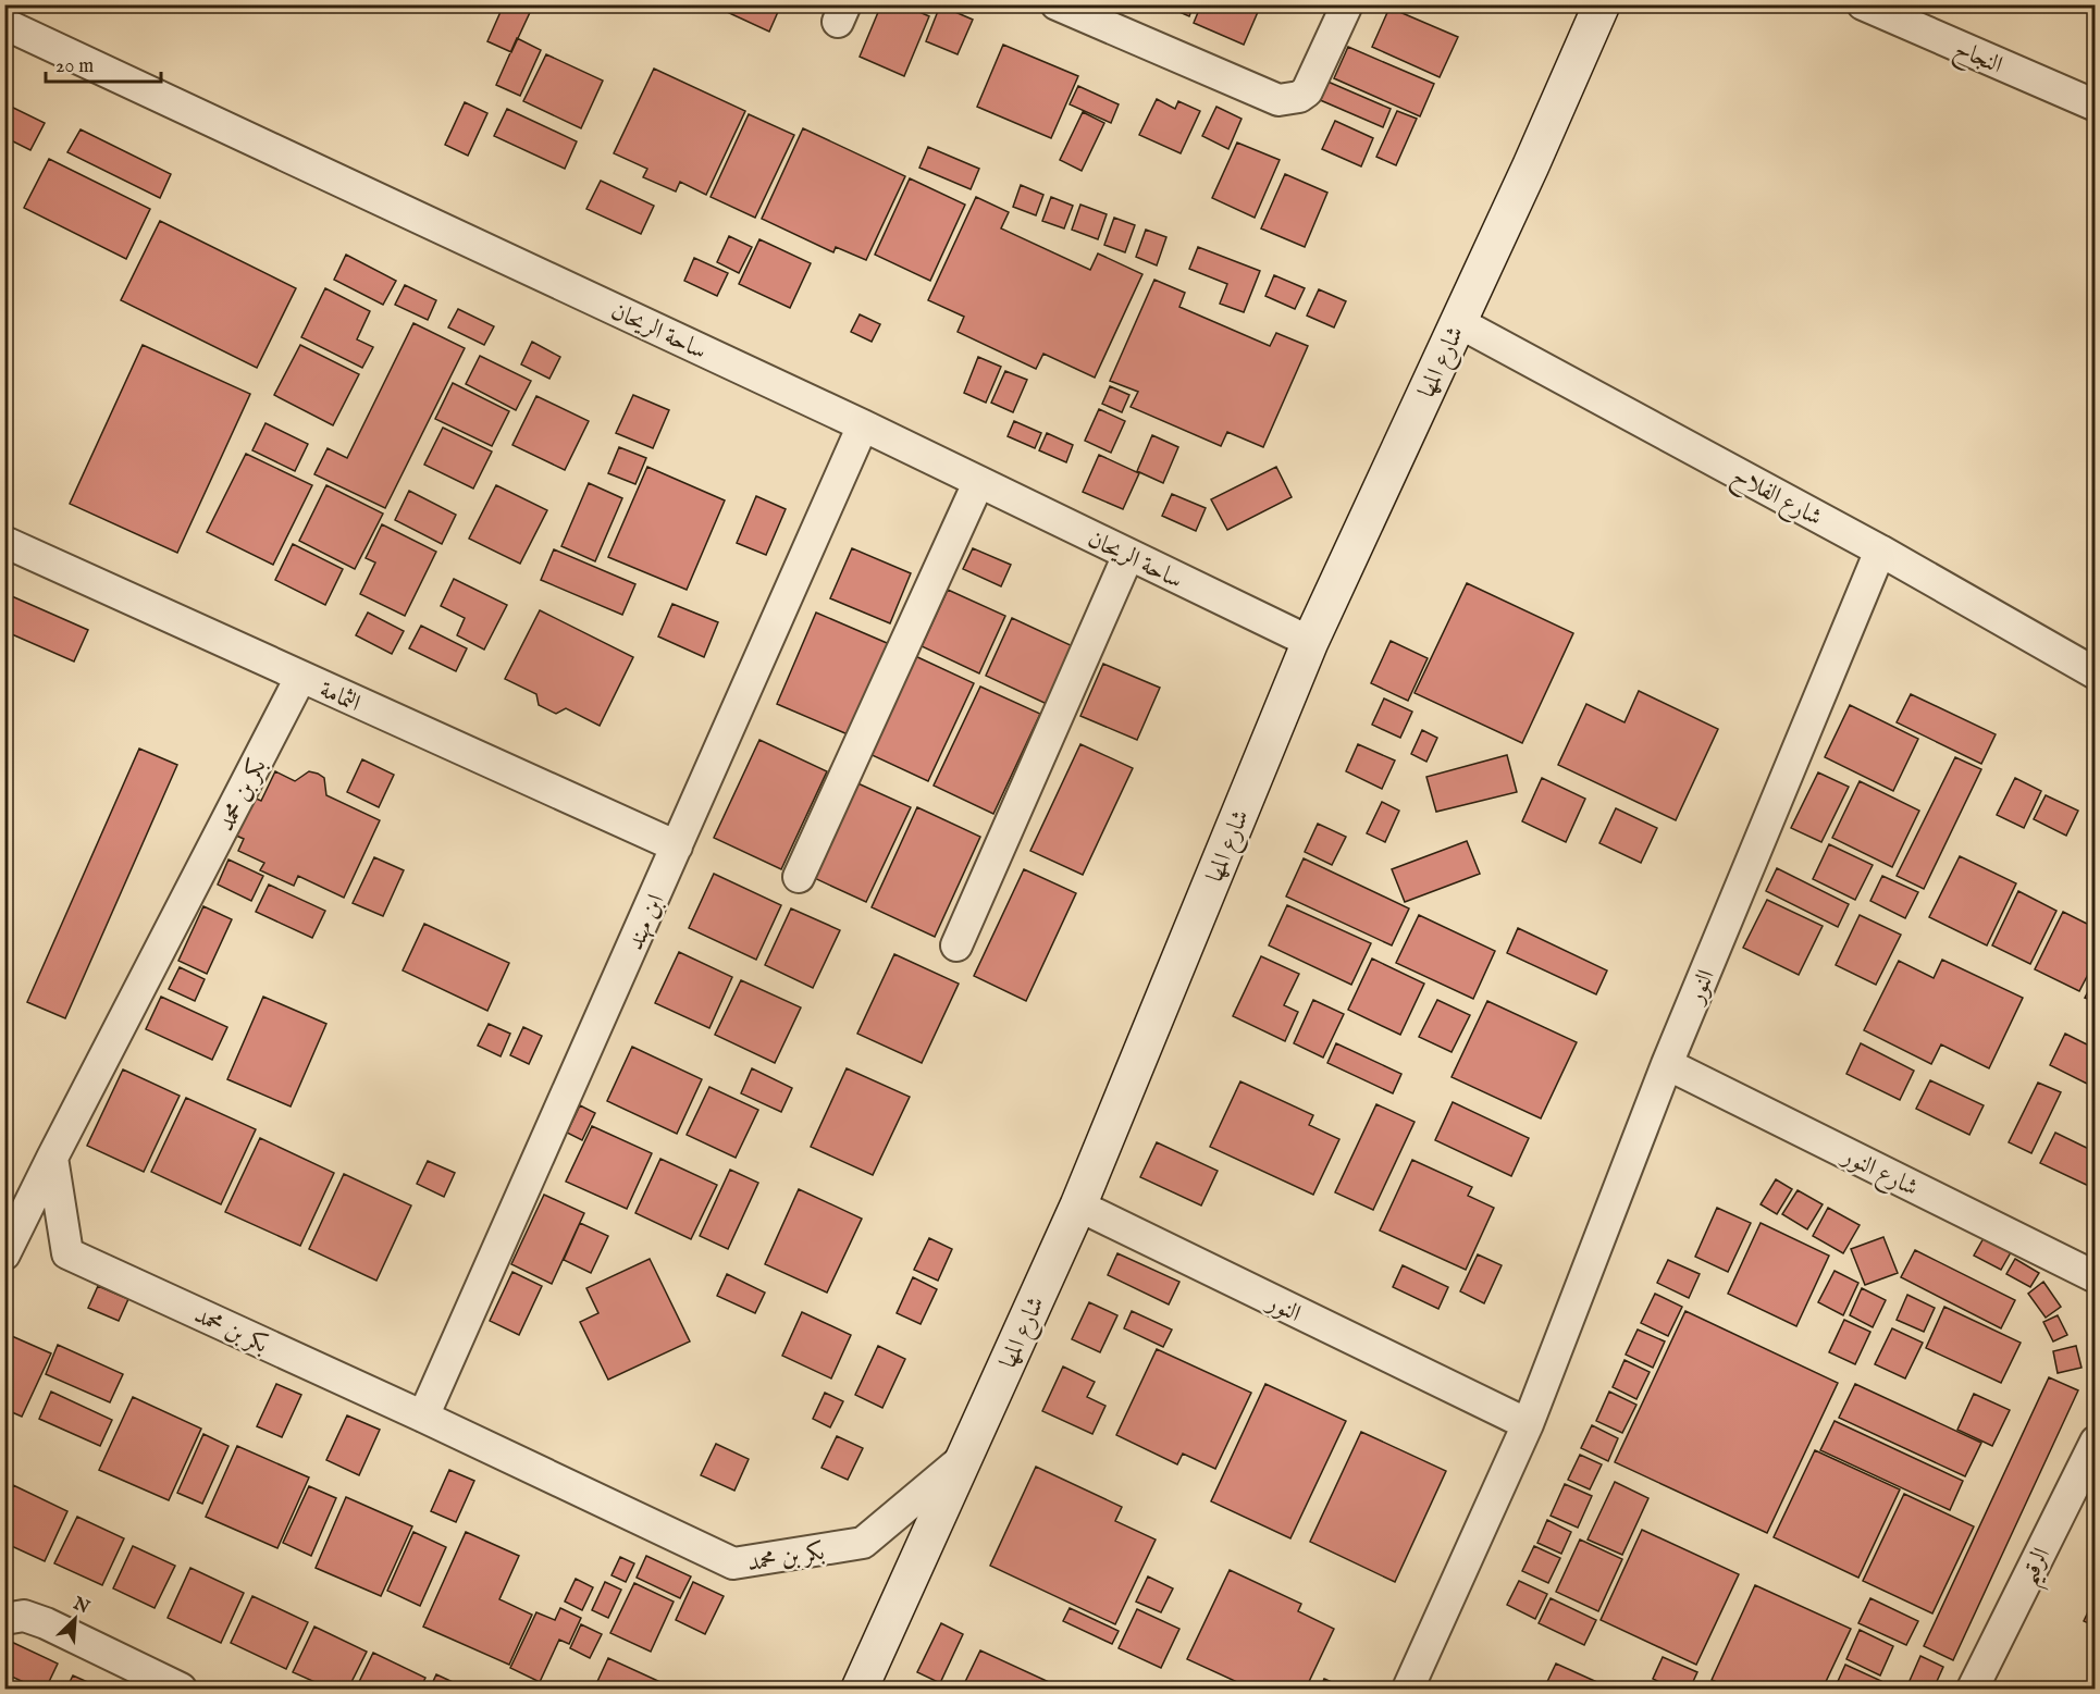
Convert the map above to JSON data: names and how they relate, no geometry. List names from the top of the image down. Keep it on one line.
{"streets":{"street":["النجاح","ساحة الريحان","شارع المها","شارع الفلاح","الثمامة","بكر بن محمد","ابن مهند","النور","شارع النور","الرقيم"]},"crossings":[["ساحة الريحان","شارع المها"],["ساحة الريحان","ابن مهند"],["شارع المها","شارع الفلاح"],["شارع المها","بكر بن محمد"],["شارع المها","النور"],["شارع الفلاح","النور"],["الثمامة","بكر بن محمد"],["الثمامة","ابن مهند"],["بكر بن محمد","ابن مهند"],["النور","شارع النور"]],"scale_bar":"20 m","north":"top right"}
